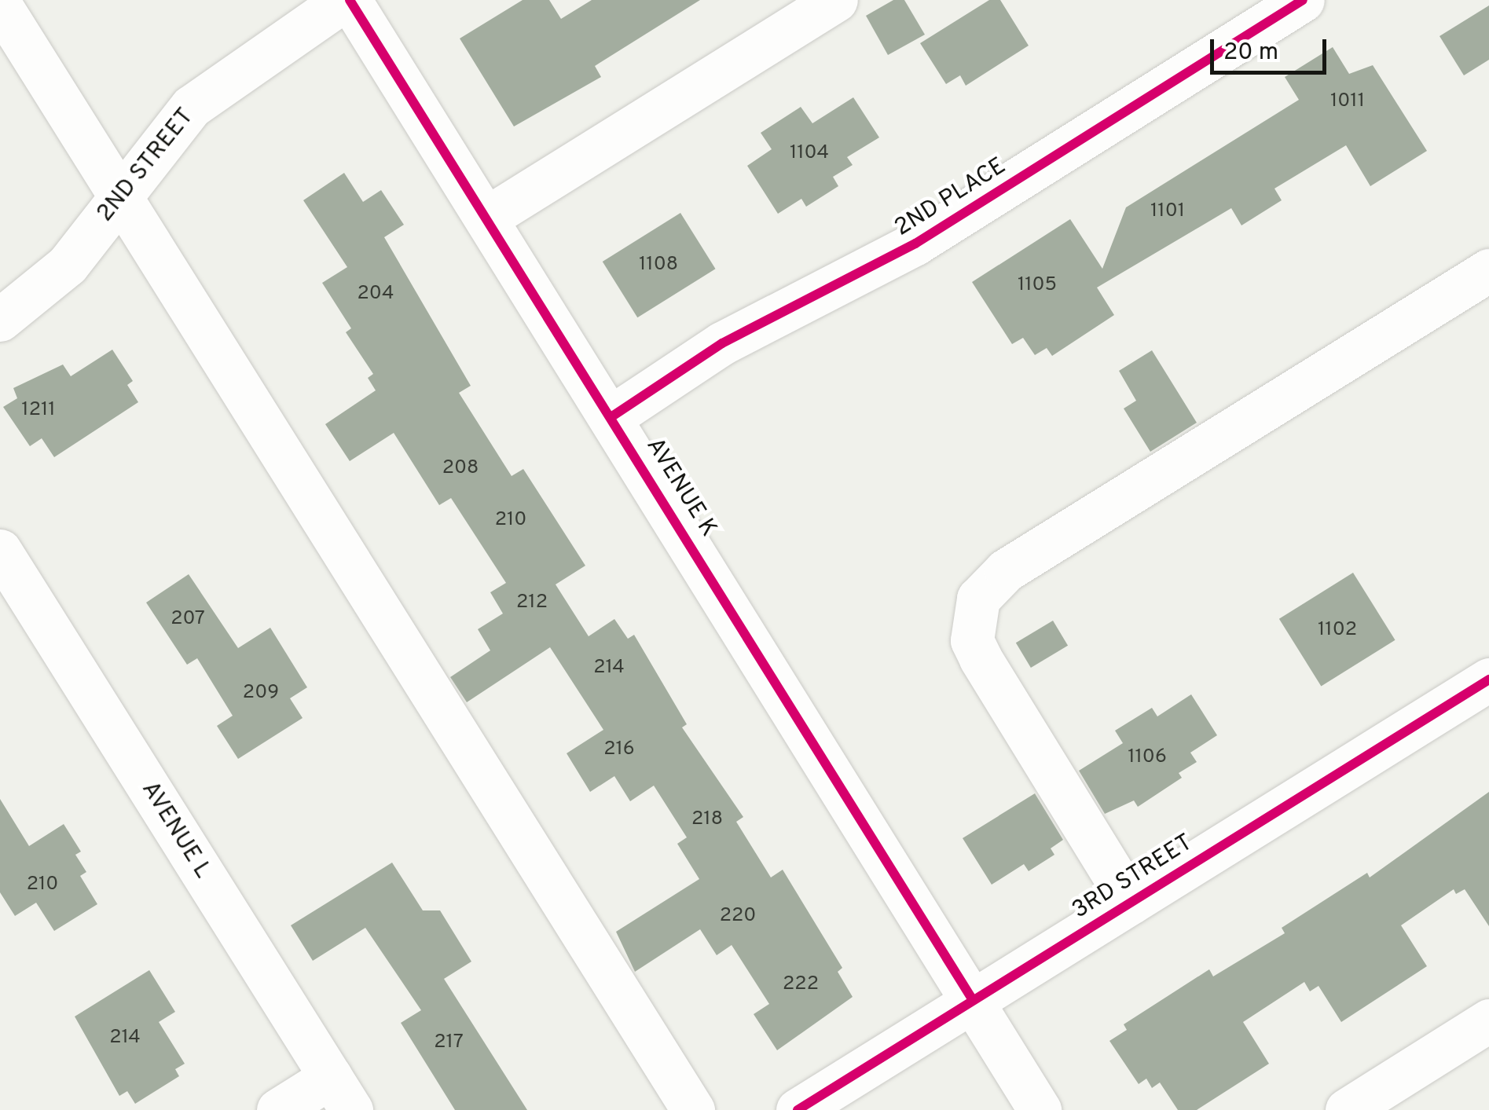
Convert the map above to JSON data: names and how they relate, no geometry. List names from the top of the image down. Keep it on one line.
{"streets":{"street":["2ND STREET","2ND PLACE","AVENUE K","AVENUE L","3RD STREET"]},"crossings":[["2ND STREET","AVENUE K"],["2ND PLACE","AVENUE K"],["AVENUE K","3RD STREET"]],"house_numbers":["1011","1104","1101","1108","1105","204","1211","208","210","212","207","1102","214","209","216","1106","218","210","220","222","214","217"],"scale_bar":"20 m"}
